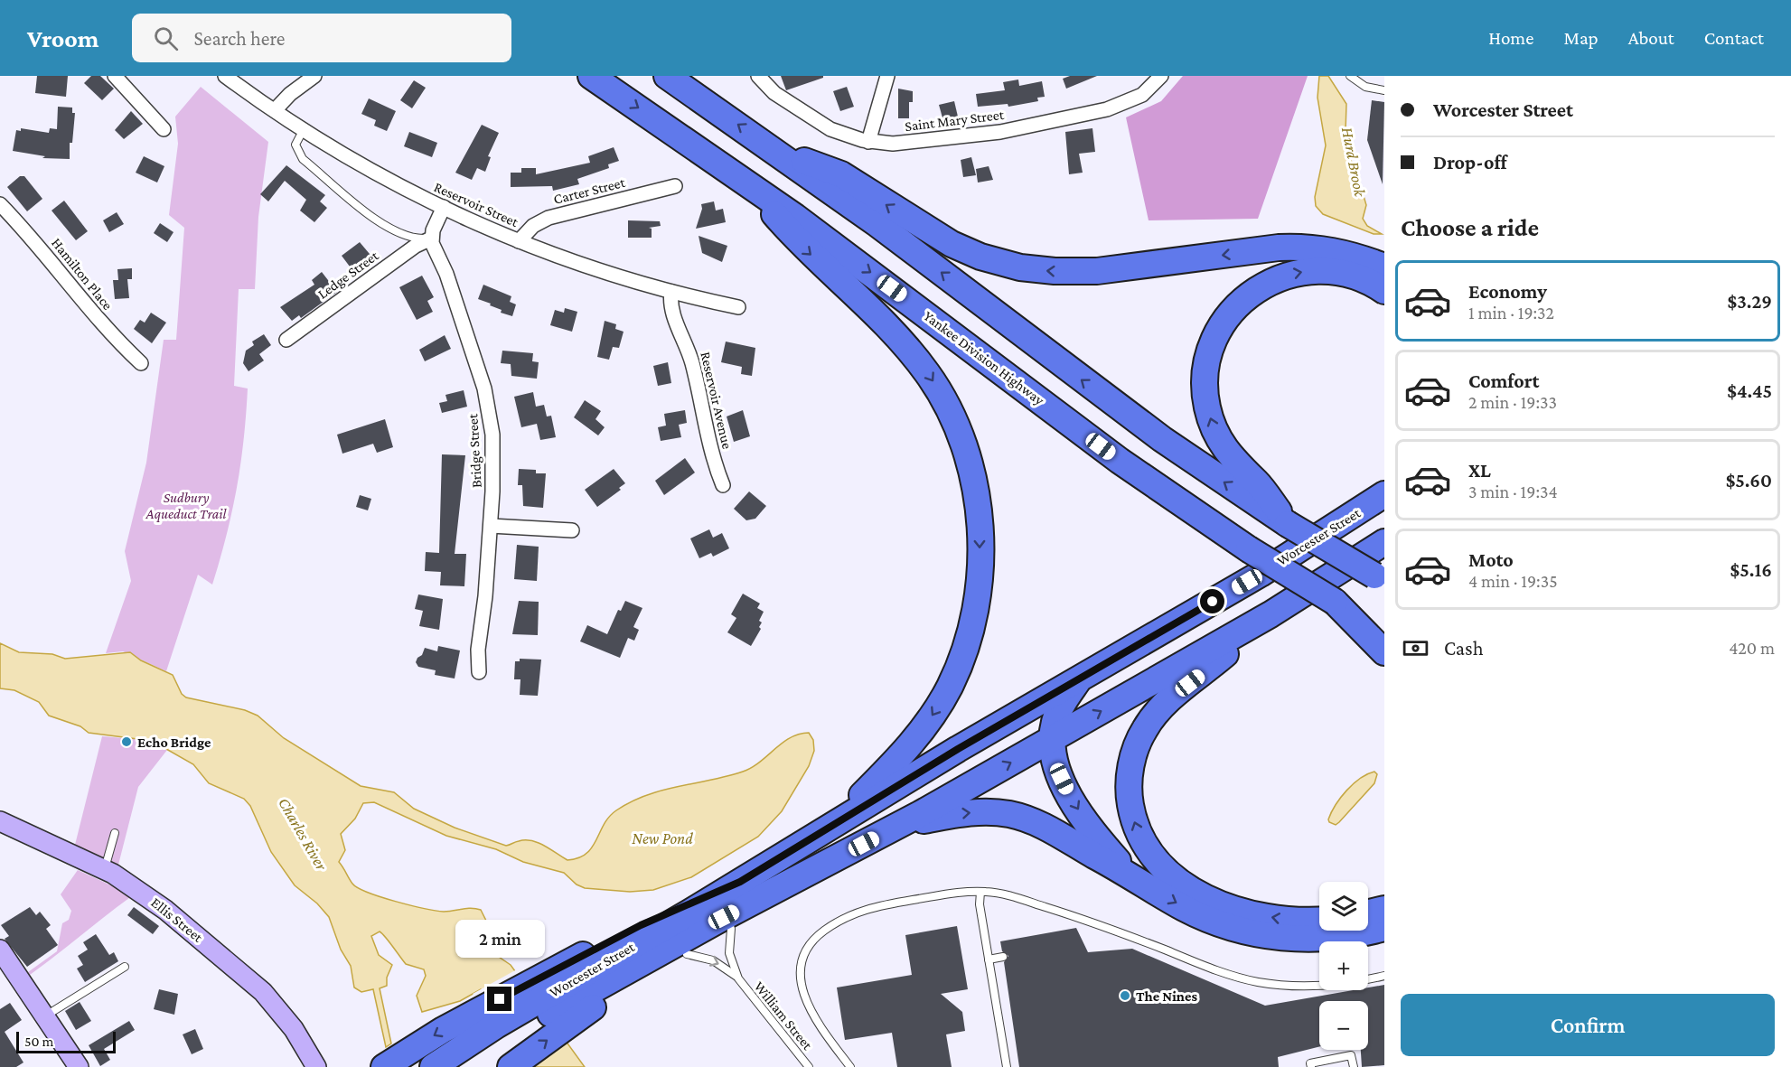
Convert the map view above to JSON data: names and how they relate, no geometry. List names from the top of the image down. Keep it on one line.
{"streets":{"highway":["Yankee Division Highway","Worcester Street"],"street":["Saint Mary Street","Carter Street","Reservoir Street","Hamilton Place","Ledge Street","Reservoir Avenue","Bridge Street","Ellis Street"],"lane":["William Street"]},"crossings":[["Carter Street","Reservoir Street"],["Reservoir Street","Reservoir Avenue"],["Ledge Street","Bridge Street"]],"water":["Hurd Brook","Charles River","New Pond"],"parks":["Sudbury Aqueduct Trail"],"places":["Echo Bridge","The Nines"],"scale_bar":"50 m","page":{"header":"Vroom","search":"Search here","nav":["Home","Map","About","Contact"],"banner":["Worcester Street","Drop-off"],"heading":"Choose a ride","list":[{"name":"Economy","note":"1 min · 19:32","value":"$3.29"},{"name":"Comfort","note":"2 min · 19:33","value":"$4.45"},{"name":"XL","note":"3 min · 19:34","value":"$5.60"},{"name":"Moto","note":"4 min · 19:35","value":"$5.16"}],"pay":["Cash","420 m"],"map_buttons":["+","−"],"bubble":"2 min","buttons":"Confirm","scale":"50 m"}}
